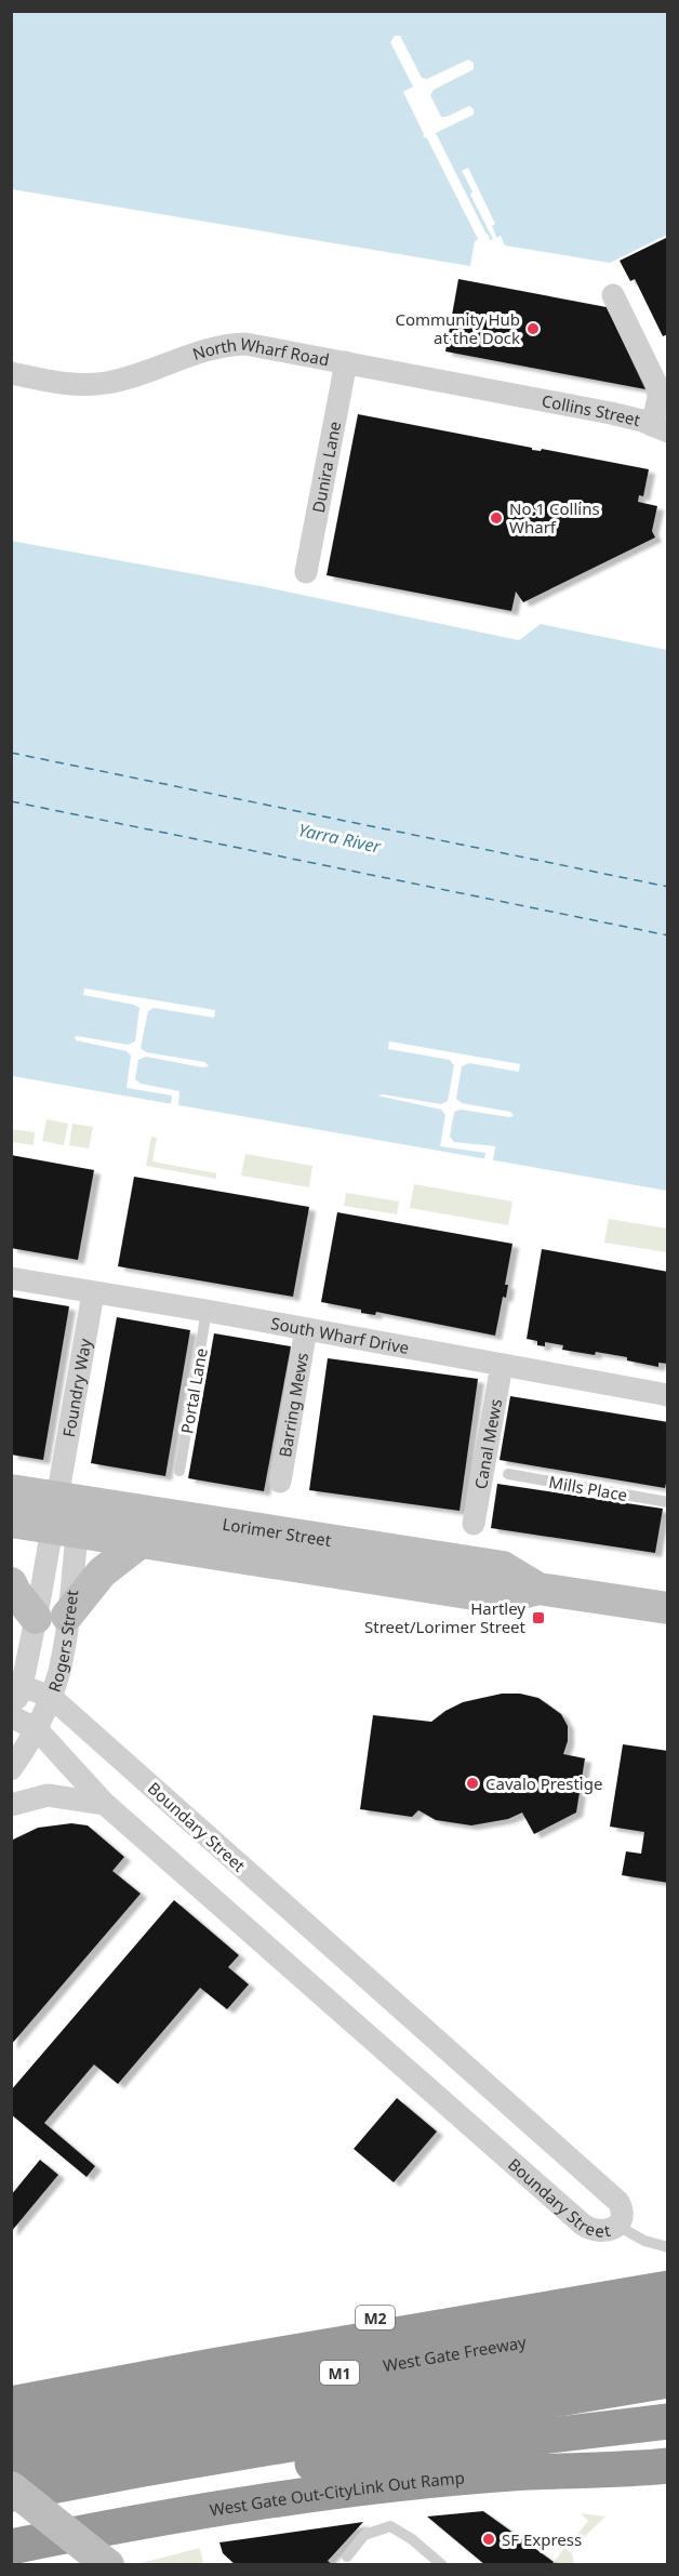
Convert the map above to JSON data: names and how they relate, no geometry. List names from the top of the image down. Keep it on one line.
{"streets":{"highway":["M2","West Gate Freeway","M1","West Gate Out-CityLink Out Ramp"],"main road":["Lorimer Street"],"street":["North Wharf Road","Collins Street","Dunira Lane","South Wharf Drive","Foundry Way","Barring Mews","Canal Mews","Rogers Street","Boundary Street"],"lane":["Portal Lane","Mills Place"]},"crossings":[["North Wharf Road","Collins Street"],["North Wharf Road","Dunira Lane"],["South Wharf Drive","Foundry Way"],["South Wharf Drive","Portal Lane"],["South Wharf Drive","Barring Mews"],["South Wharf Drive","Canal Mews"],["Foundry Way","Lorimer Street"],["Foundry Way","Rogers Street"],["Lorimer Street","Rogers Street"],["Rogers Street","Boundary Street"]],"water":["Yarra River"],"places":{"other":["Community Hub at the Dock","No.1 Collins Wharf","Cavalo Prestige","SF Express"],"transit":["Hartley Street/Lorimer Street"]}}
